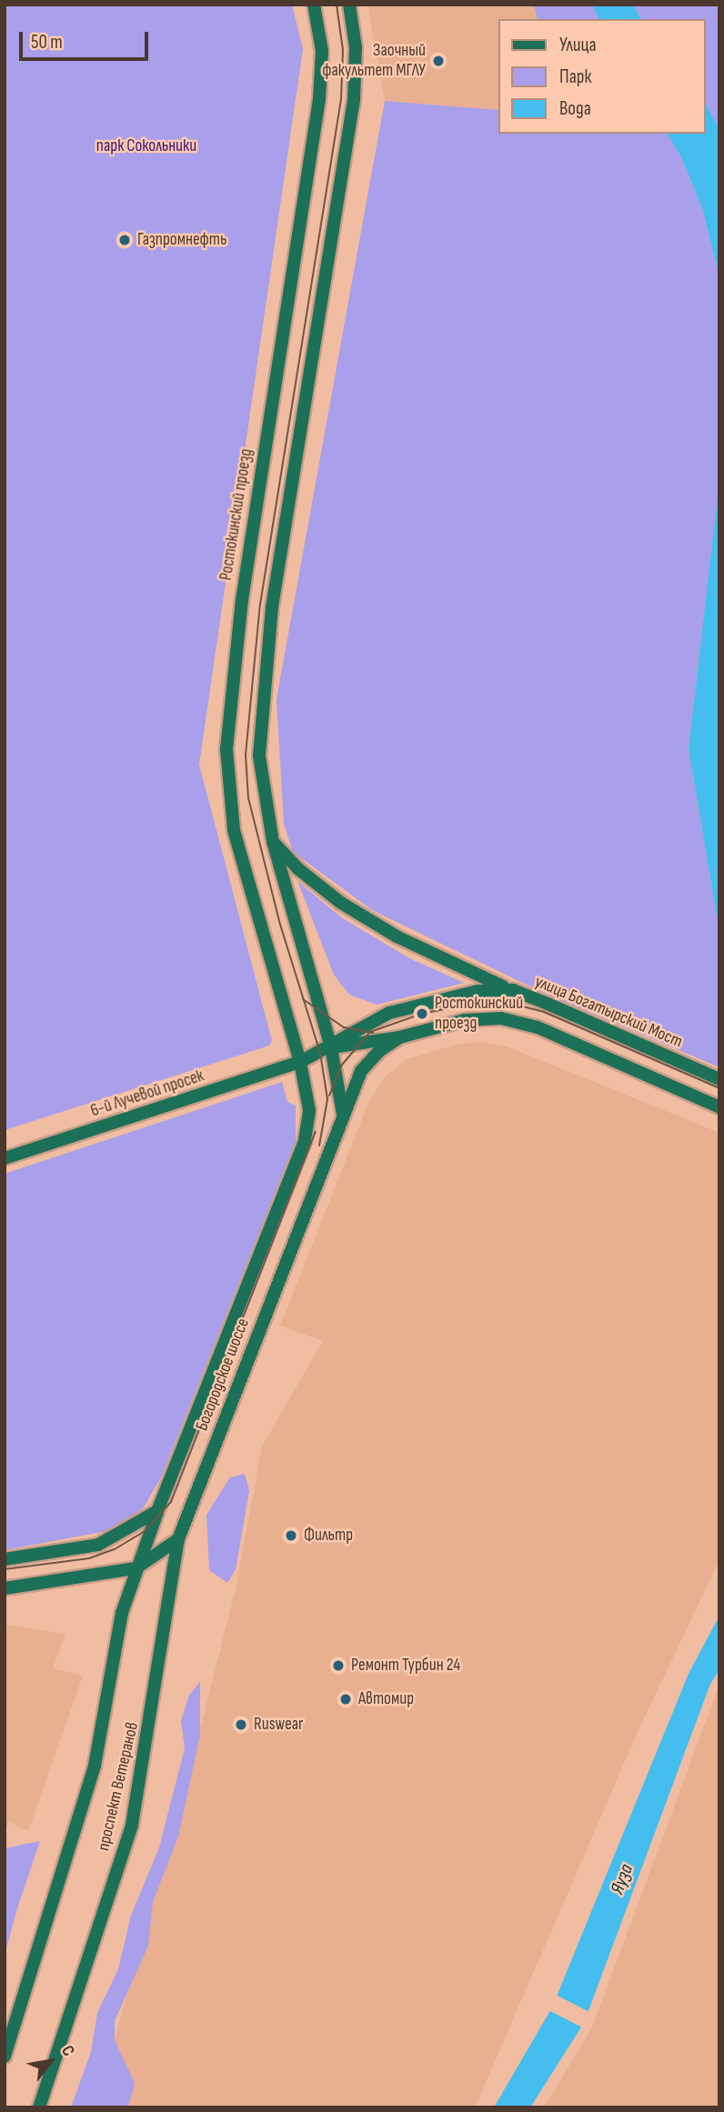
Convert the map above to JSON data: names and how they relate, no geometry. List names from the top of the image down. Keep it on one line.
{"streets":{"main road":["Ростокинский проезд","улица Богатырский Мост","6-й Лучевой просек","Богородское шоссе","проспект Ветеранов"]},"crossings":[["Ростокинский проезд","6-й Лучевой просек"],["Ростокинский проезд","Богородское шоссе"],["улица Богатырский Мост","6-й Лучевой просек"],["6-й Лучевой просек","Богородское шоссе"],["Богородское шоссе","проспект Ветеранов"]],"water":["Яуза"],"parks":["парк Сокольники"],"places":["Заочный факультет МГЛУ","Газпромнефть","Ростокинский проезд","Фильтр","Ремонт Турбин 24","Автомир","Ruswear"],"legend":["Улица","Парк","Вода"],"scale_bar":"50 m","north":"top right"}
